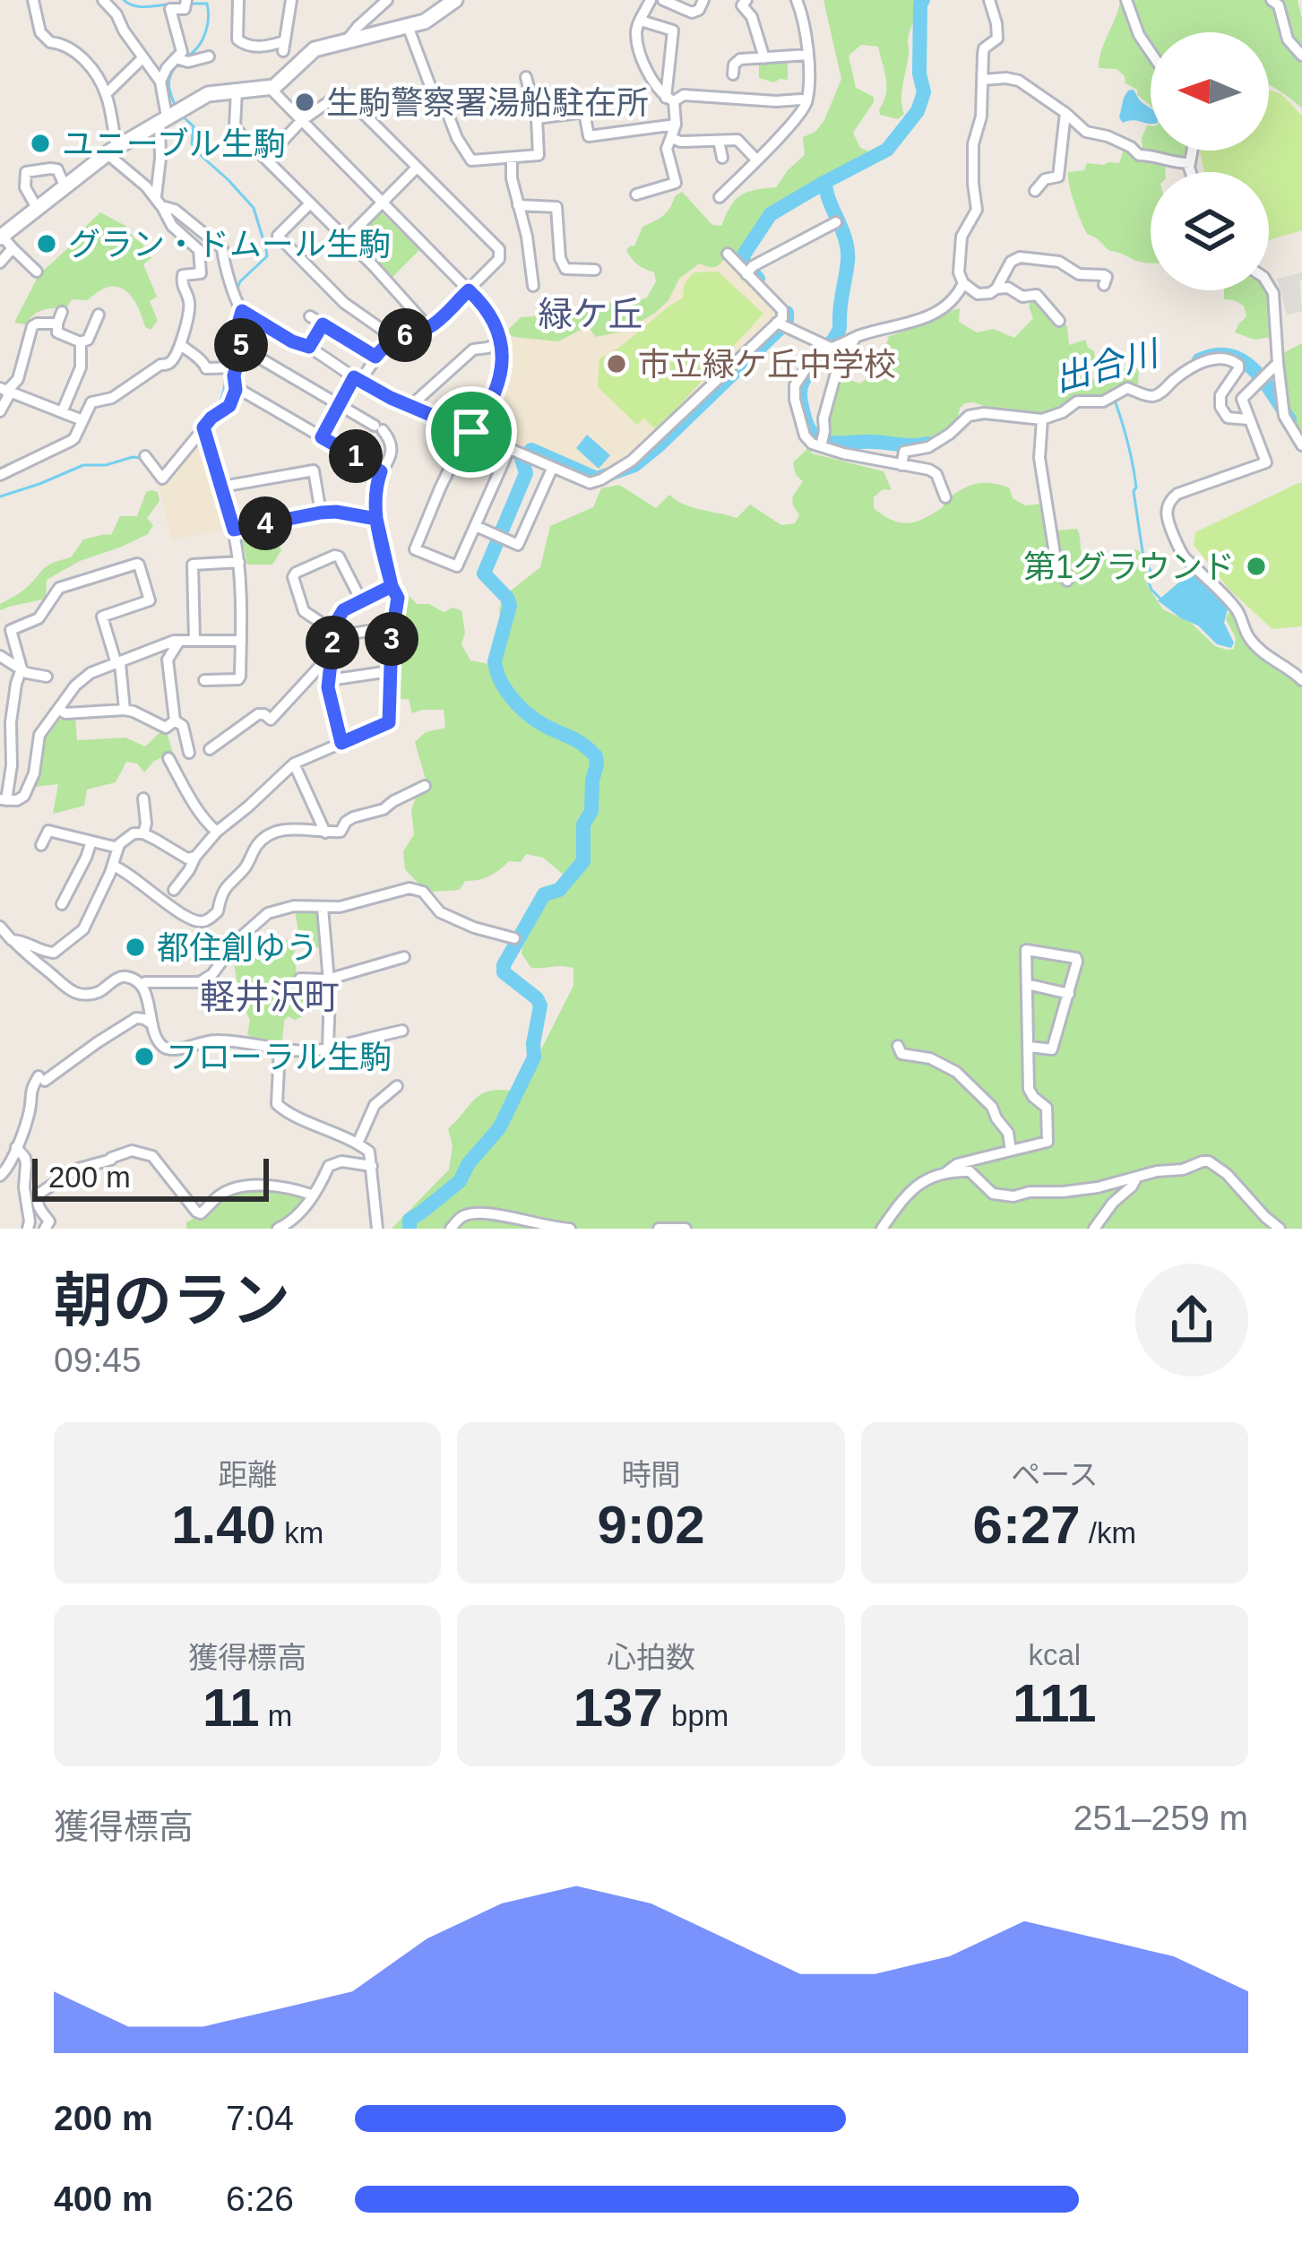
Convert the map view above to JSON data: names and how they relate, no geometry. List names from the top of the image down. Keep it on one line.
{"districts":["緑ケ丘","軽井沢町"],"water":["出合川"],"places":["生駒警察署湯船駐在所","ユニーブル生駒","グラン・ドムール生駒","市立緑ケ丘中学校","第1グラウンド","都住創ゆう","フローラル生駒"],"scale_bar":"200 m","north":"left","page":{"pins":["6","5","1","4","3","2"],"scale":"200 m","heading":["朝のラン","09:45"],"stats":[["距離","1.40 km"],["時間","9:02"],["ペース","6:27 /km"],["獲得標高","11 m"],["心拍数","137 bpm"],["kcal","111"]],"chart":["獲得標高","251–259 m"],"list":[{"name":"200 m","note":"7:04"},{"name":"400 m","note":"6:26"}]}}
